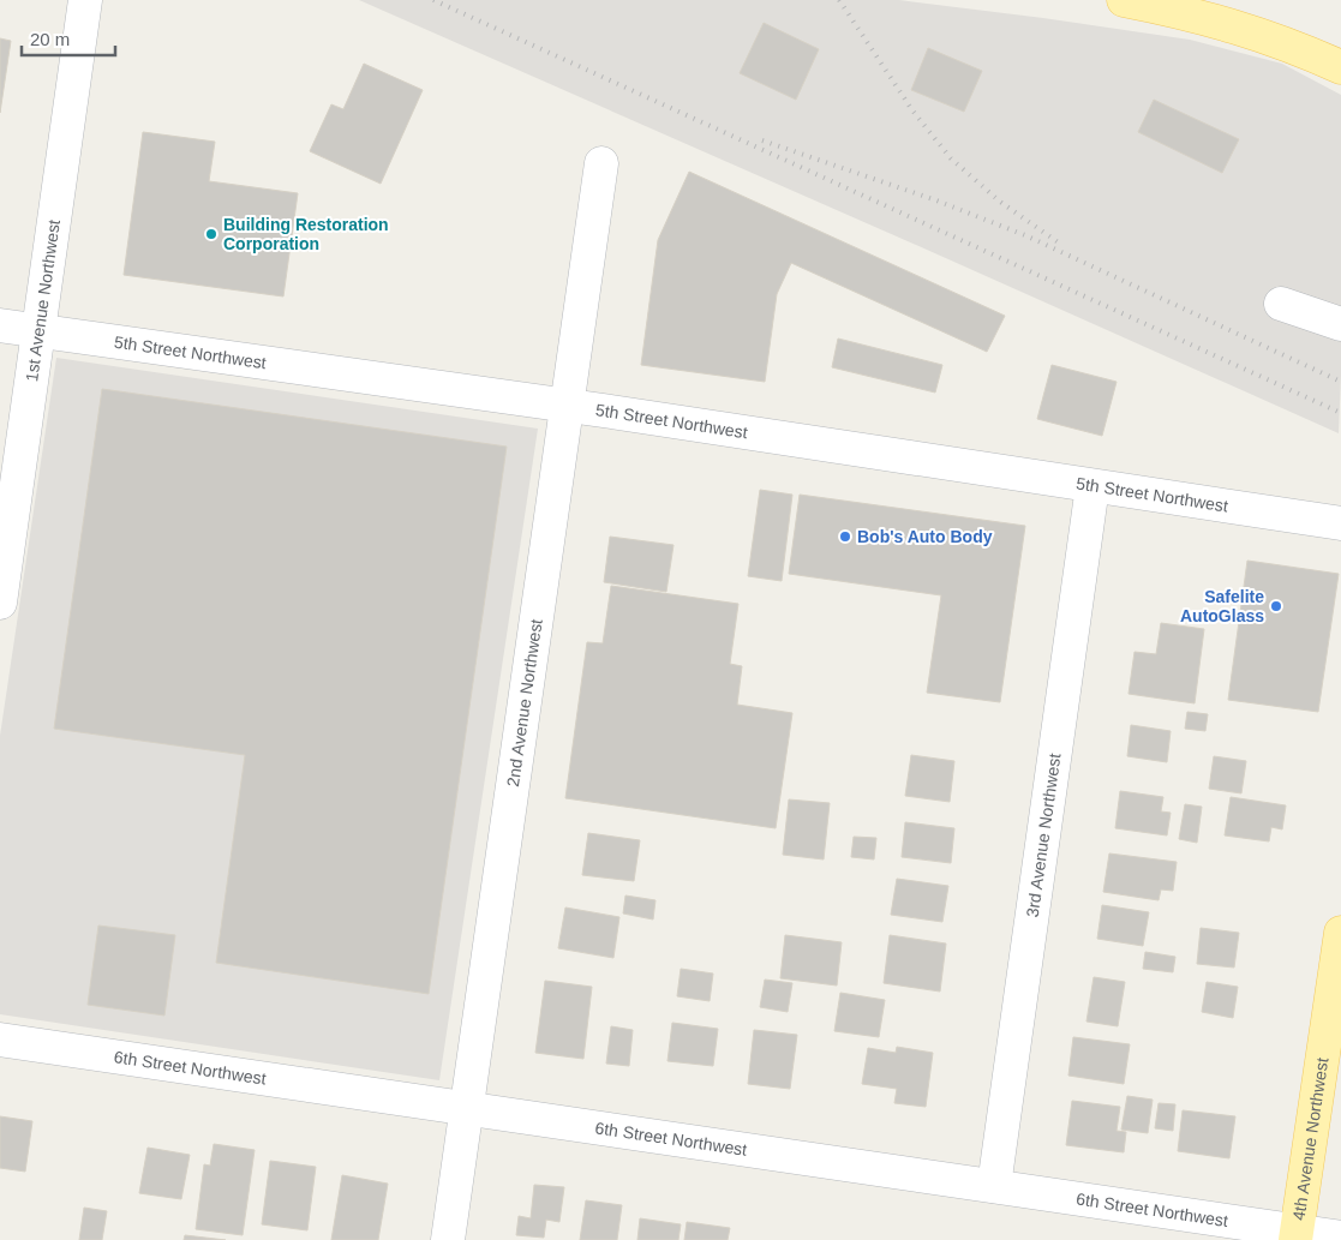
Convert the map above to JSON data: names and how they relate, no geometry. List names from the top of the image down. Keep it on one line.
{"streets":{"main road":["4th Avenue Northwest"],"street":["1st Avenue Northwest","5th Street Northwest","2nd Avenue Northwest","3rd Avenue Northwest","6th Street Northwest"]},"crossings":[["1st Avenue Northwest","5th Street Northwest"],["5th Street Northwest","2nd Avenue Northwest"],["5th Street Northwest","3rd Avenue Northwest"],["2nd Avenue Northwest","6th Street Northwest"],["3rd Avenue Northwest","6th Street Northwest"],["6th Street Northwest","4th Avenue Northwest"]],"places":["Building Restoration Corporation","Bob's Auto Body","Safelite AutoGlass"],"scale_bar":"20 m"}
